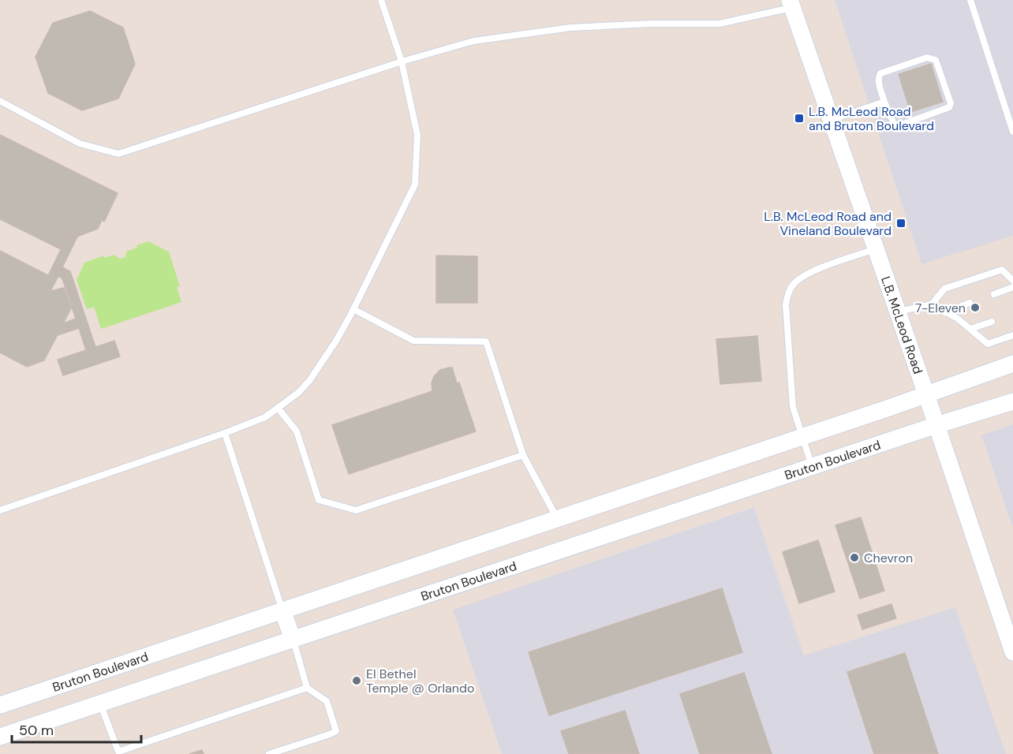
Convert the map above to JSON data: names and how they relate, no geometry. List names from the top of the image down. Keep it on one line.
{"streets":{"street":["L.B. McLeod Road","Bruton Boulevard"]},"crossings":[["L.B. McLeod Road","Bruton Boulevard"]],"places":{"transit":["L.B. McLeod Road and Bruton Boulevard","L.B. McLeod Road and Vineland Boulevard"],"other":["7-Eleven","Chevron","El Bethel Temple @ Orlando"]},"scale_bar":"50 m"}
